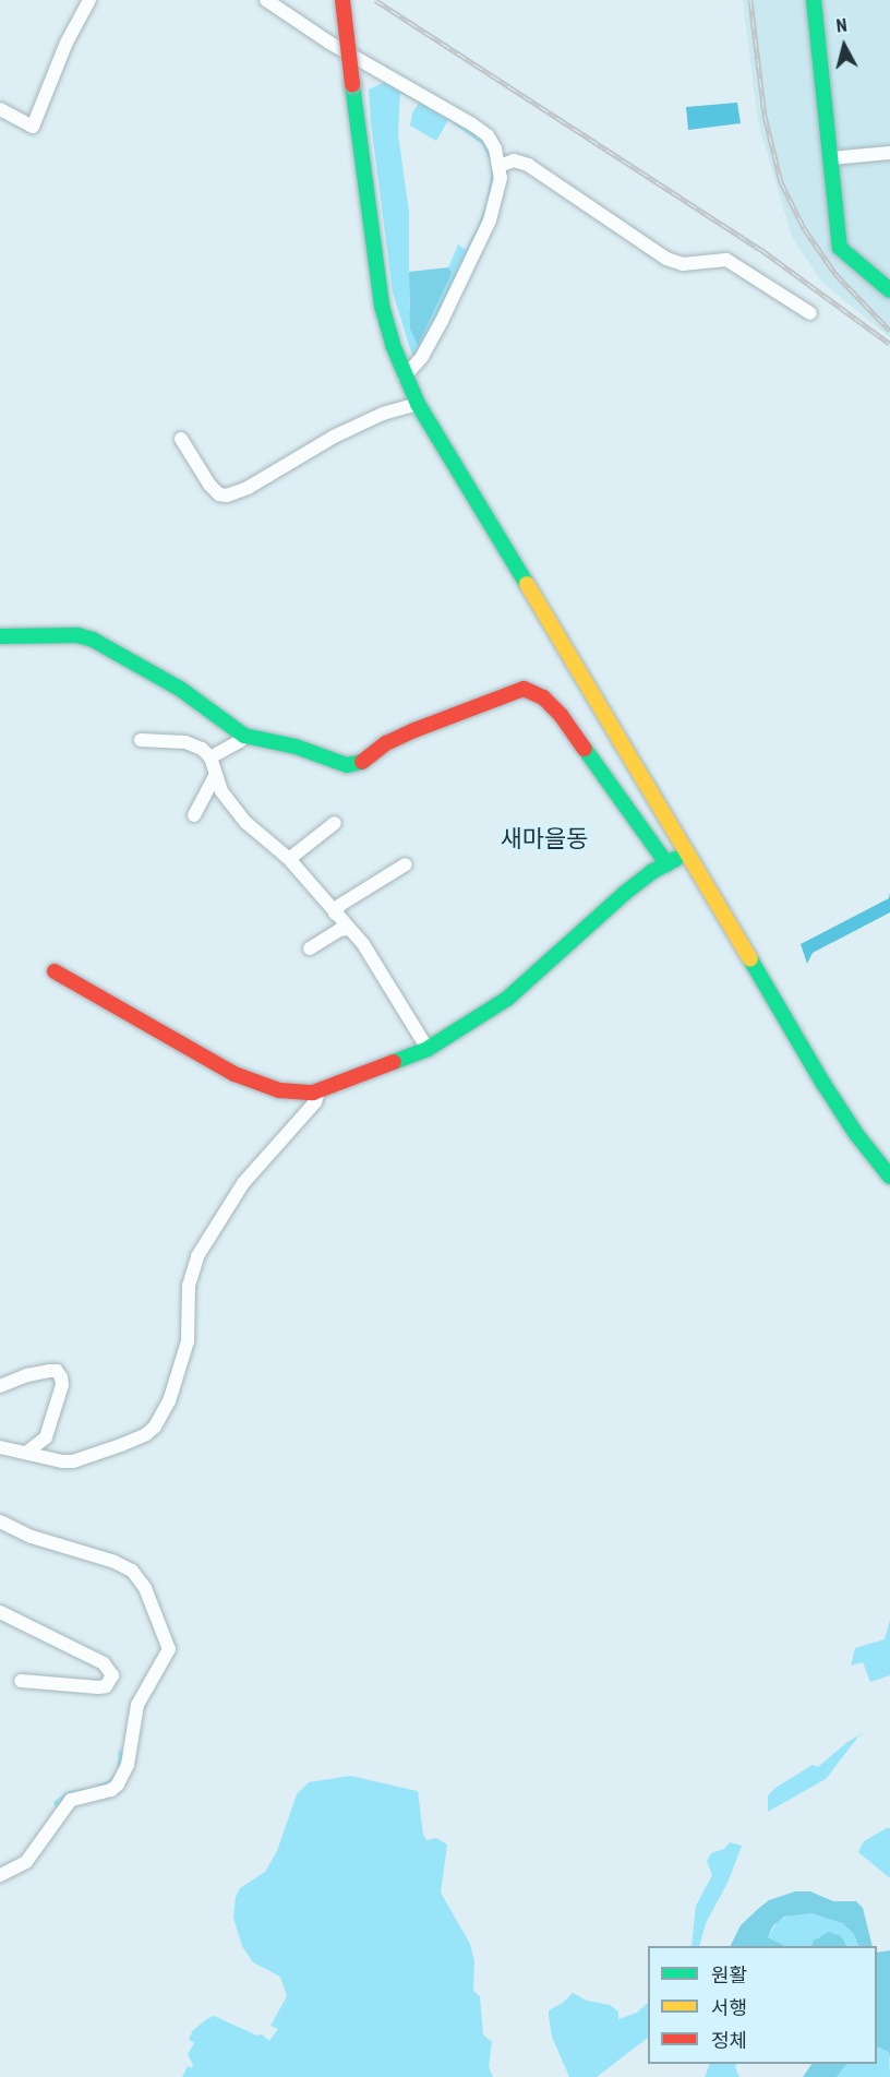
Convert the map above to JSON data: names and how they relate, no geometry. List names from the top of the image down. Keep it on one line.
{"districts":["새마을동"],"legend":["원활","서행","정체"],"north":"top"}
